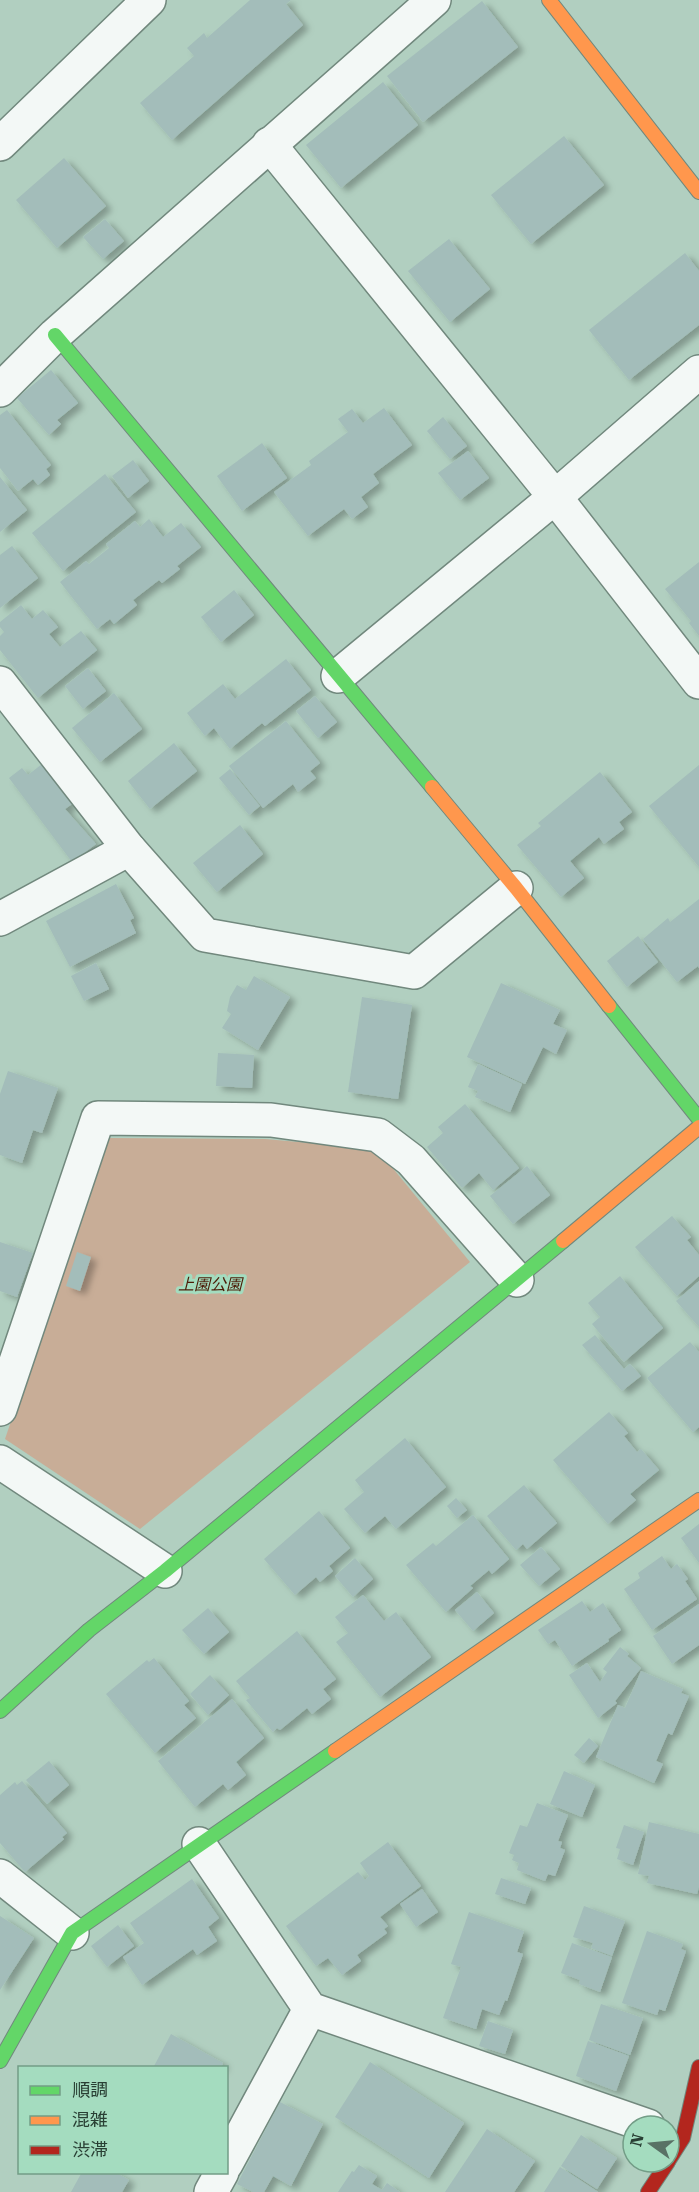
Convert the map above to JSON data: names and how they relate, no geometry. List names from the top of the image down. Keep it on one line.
{"parks":["上園公園"],"legend":["順調","混雑","渋滞"],"north":"left"}
